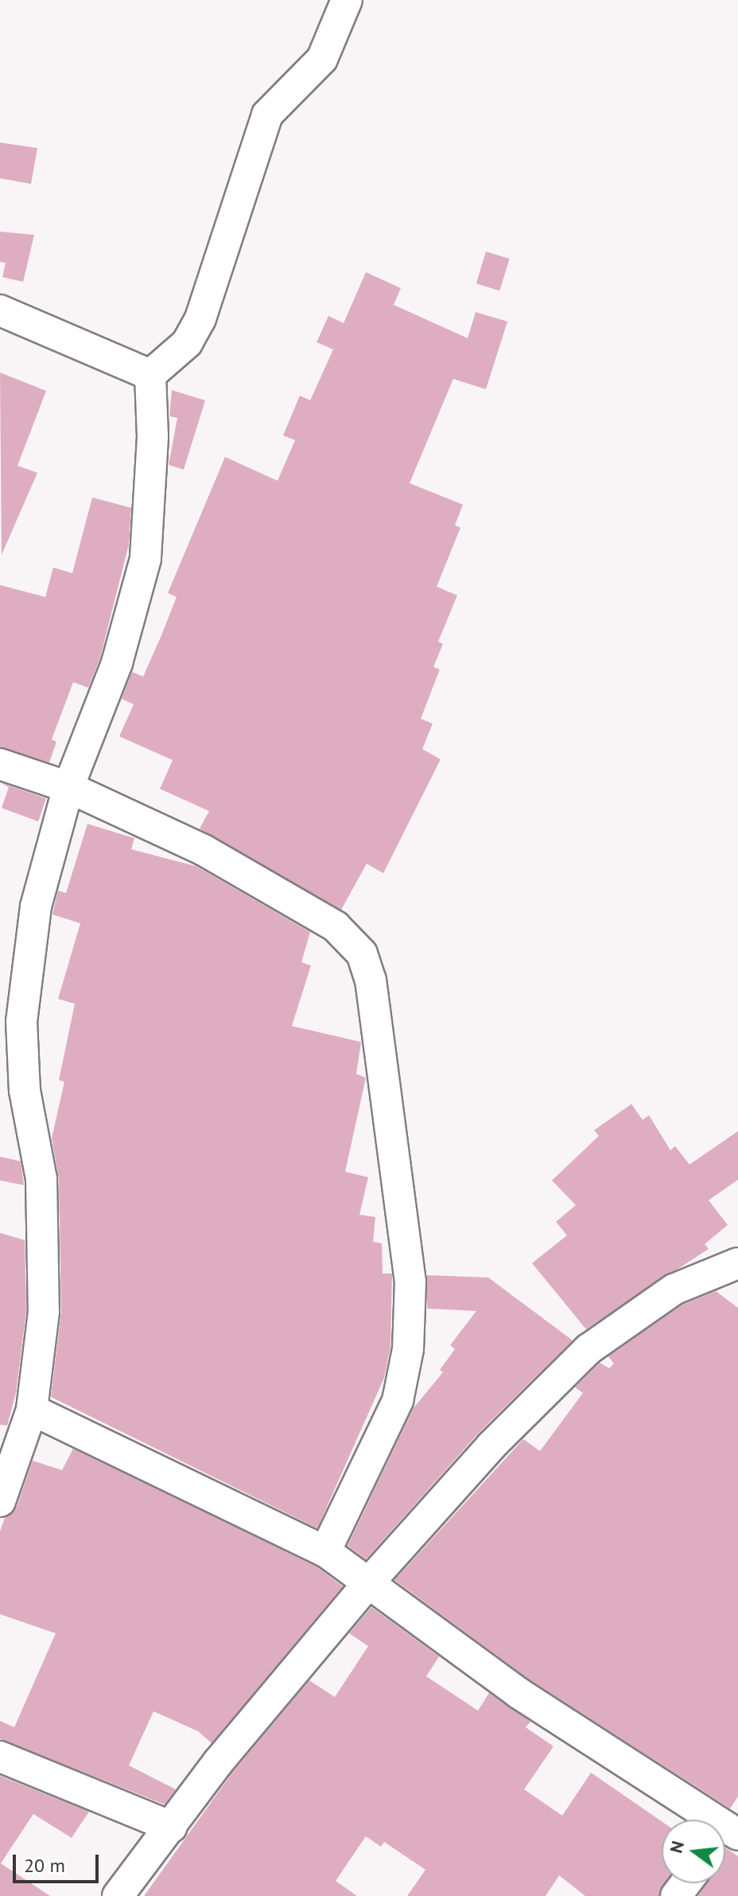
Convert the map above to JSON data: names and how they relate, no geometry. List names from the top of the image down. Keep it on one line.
{"scale_bar":"20 m","north":"left"}
